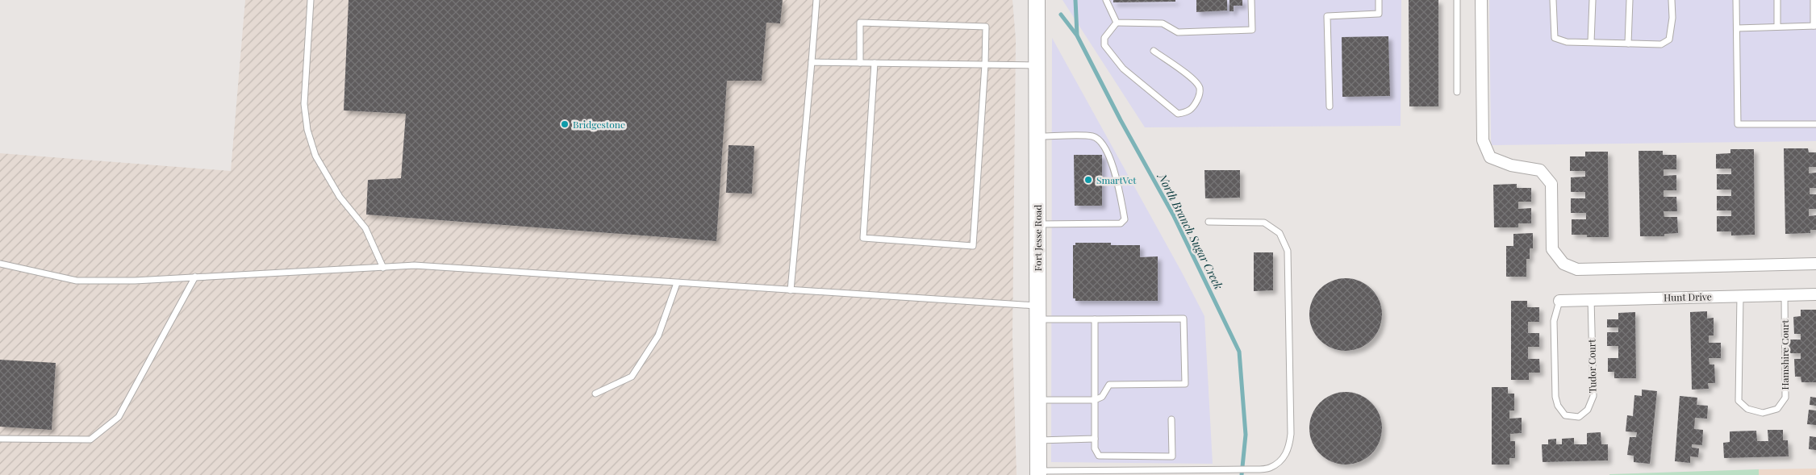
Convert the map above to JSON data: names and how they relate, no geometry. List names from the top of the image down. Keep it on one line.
{"streets":{"main road":["Fort Jesse Road"],"street":["Hunt Drive"],"lane":["Hamshire Court","Tudor Court"]},"crossings":[["Hunt Drive","Hamshire Court"],["Hunt Drive","Tudor Court"]],"water":["North Branch Sugar Creek"],"places":["Bridgestone","SmartVet"]}
